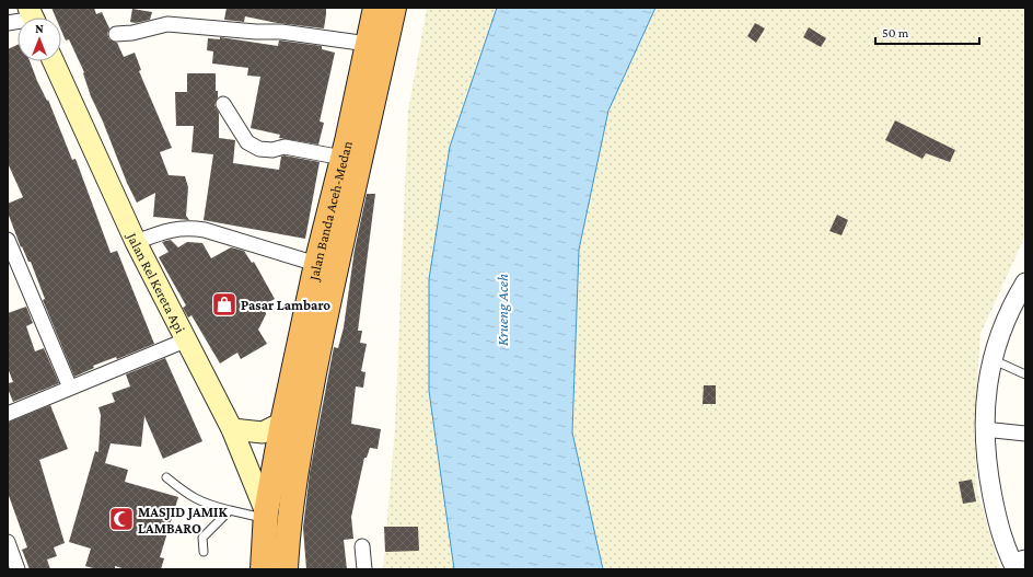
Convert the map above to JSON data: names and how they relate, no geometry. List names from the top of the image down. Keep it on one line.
{"streets":{"highway":["Jalan Banda Aceh-Medan"],"main road":["Jalan Rel Kereta Api"]},"crossings":[["Jalan Banda Aceh-Medan","Jalan Rel Kereta Api"]],"water":["Krueng Aceh"],"places":{"shop":["Pasar Lambaro"],"mosque":["MASJID JAMIK LAMBARO"]},"scale_bar":"50 m","north":"top"}
